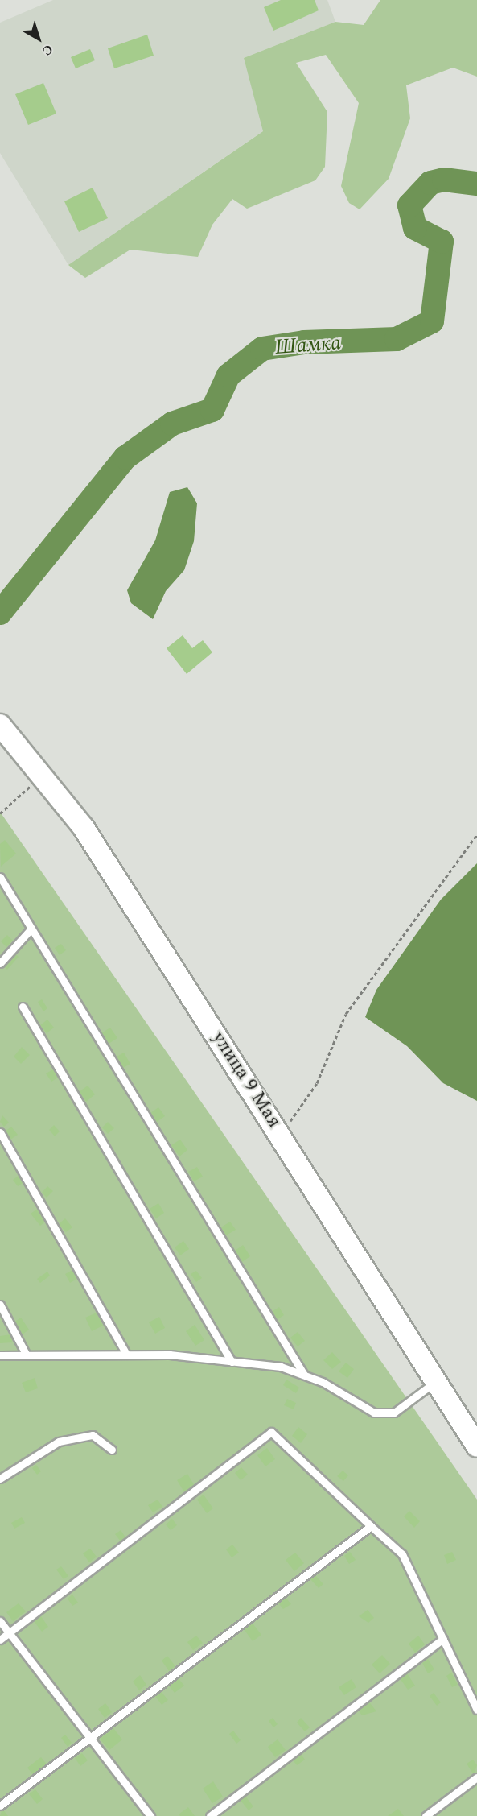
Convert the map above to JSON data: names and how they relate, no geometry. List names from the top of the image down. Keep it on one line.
{"streets":{"main road":["улица 9 Мая"]},"water":["Шамка"],"north":"bottom right"}
